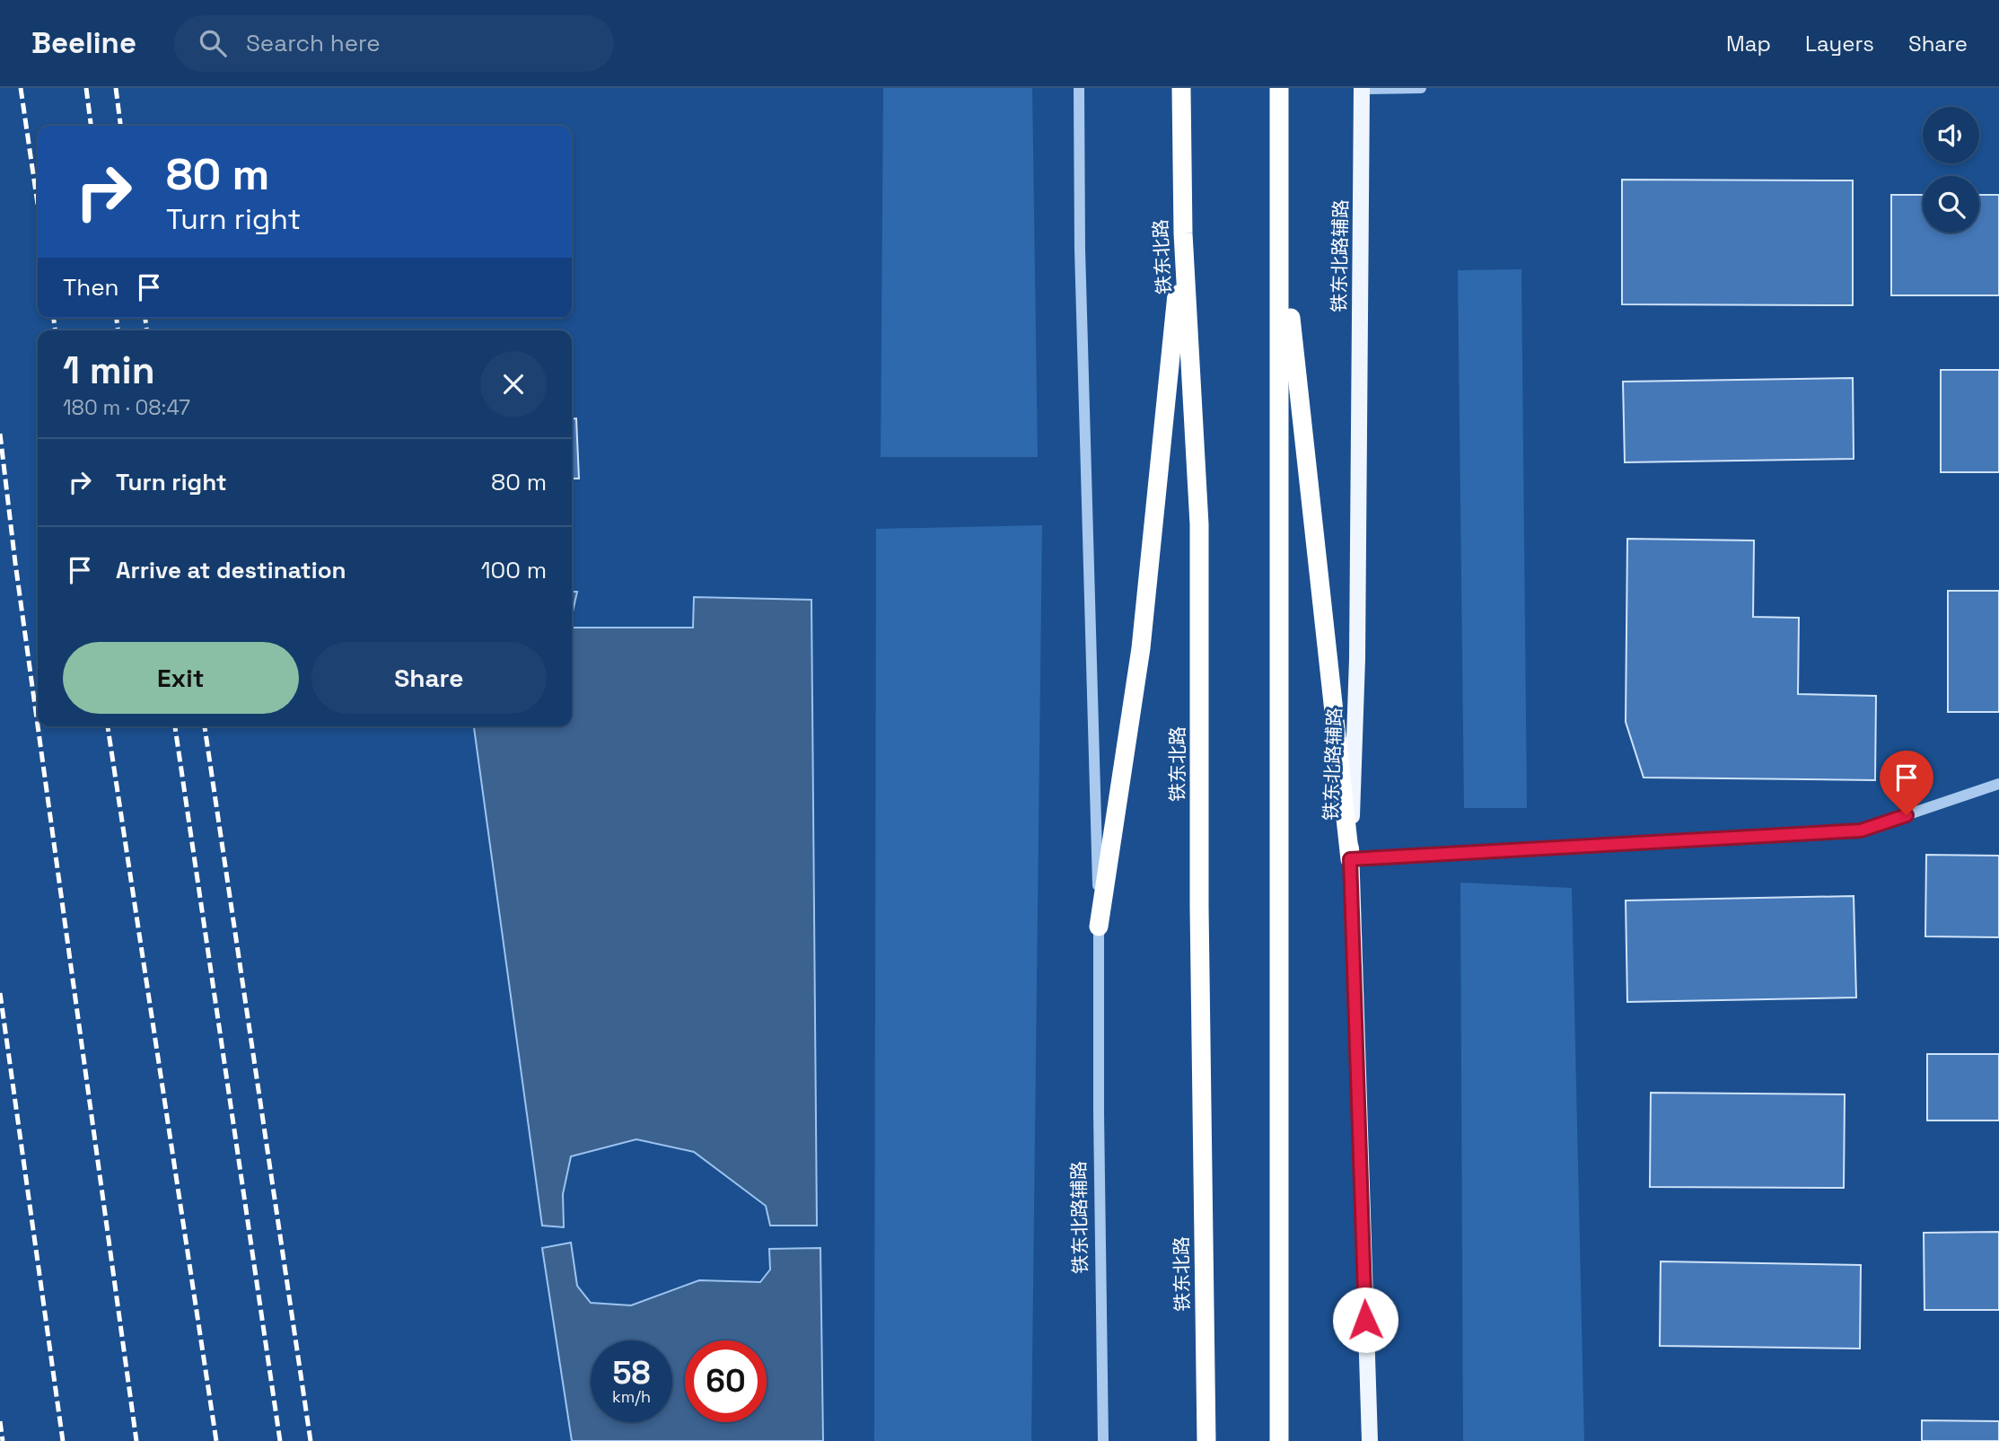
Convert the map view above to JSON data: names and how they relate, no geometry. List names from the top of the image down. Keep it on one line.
{"streets":{"highway":["铁东北路"],"main road":["铁东北路辅路"]},"page":{"header":"Beeline","search":"Search here","nav":["Map","Layers","Share"],"turn":["80 m","Turn right"],"then":"Then","heading":["1 min","180 m · 08:47"],"list":[{"name":"Turn right","value":"80 m"},{"name":"Arrive at destination","value":"100 m"}],"buttons":["Exit","Share"],"speed":"58 km/h","limit":"60"}}
